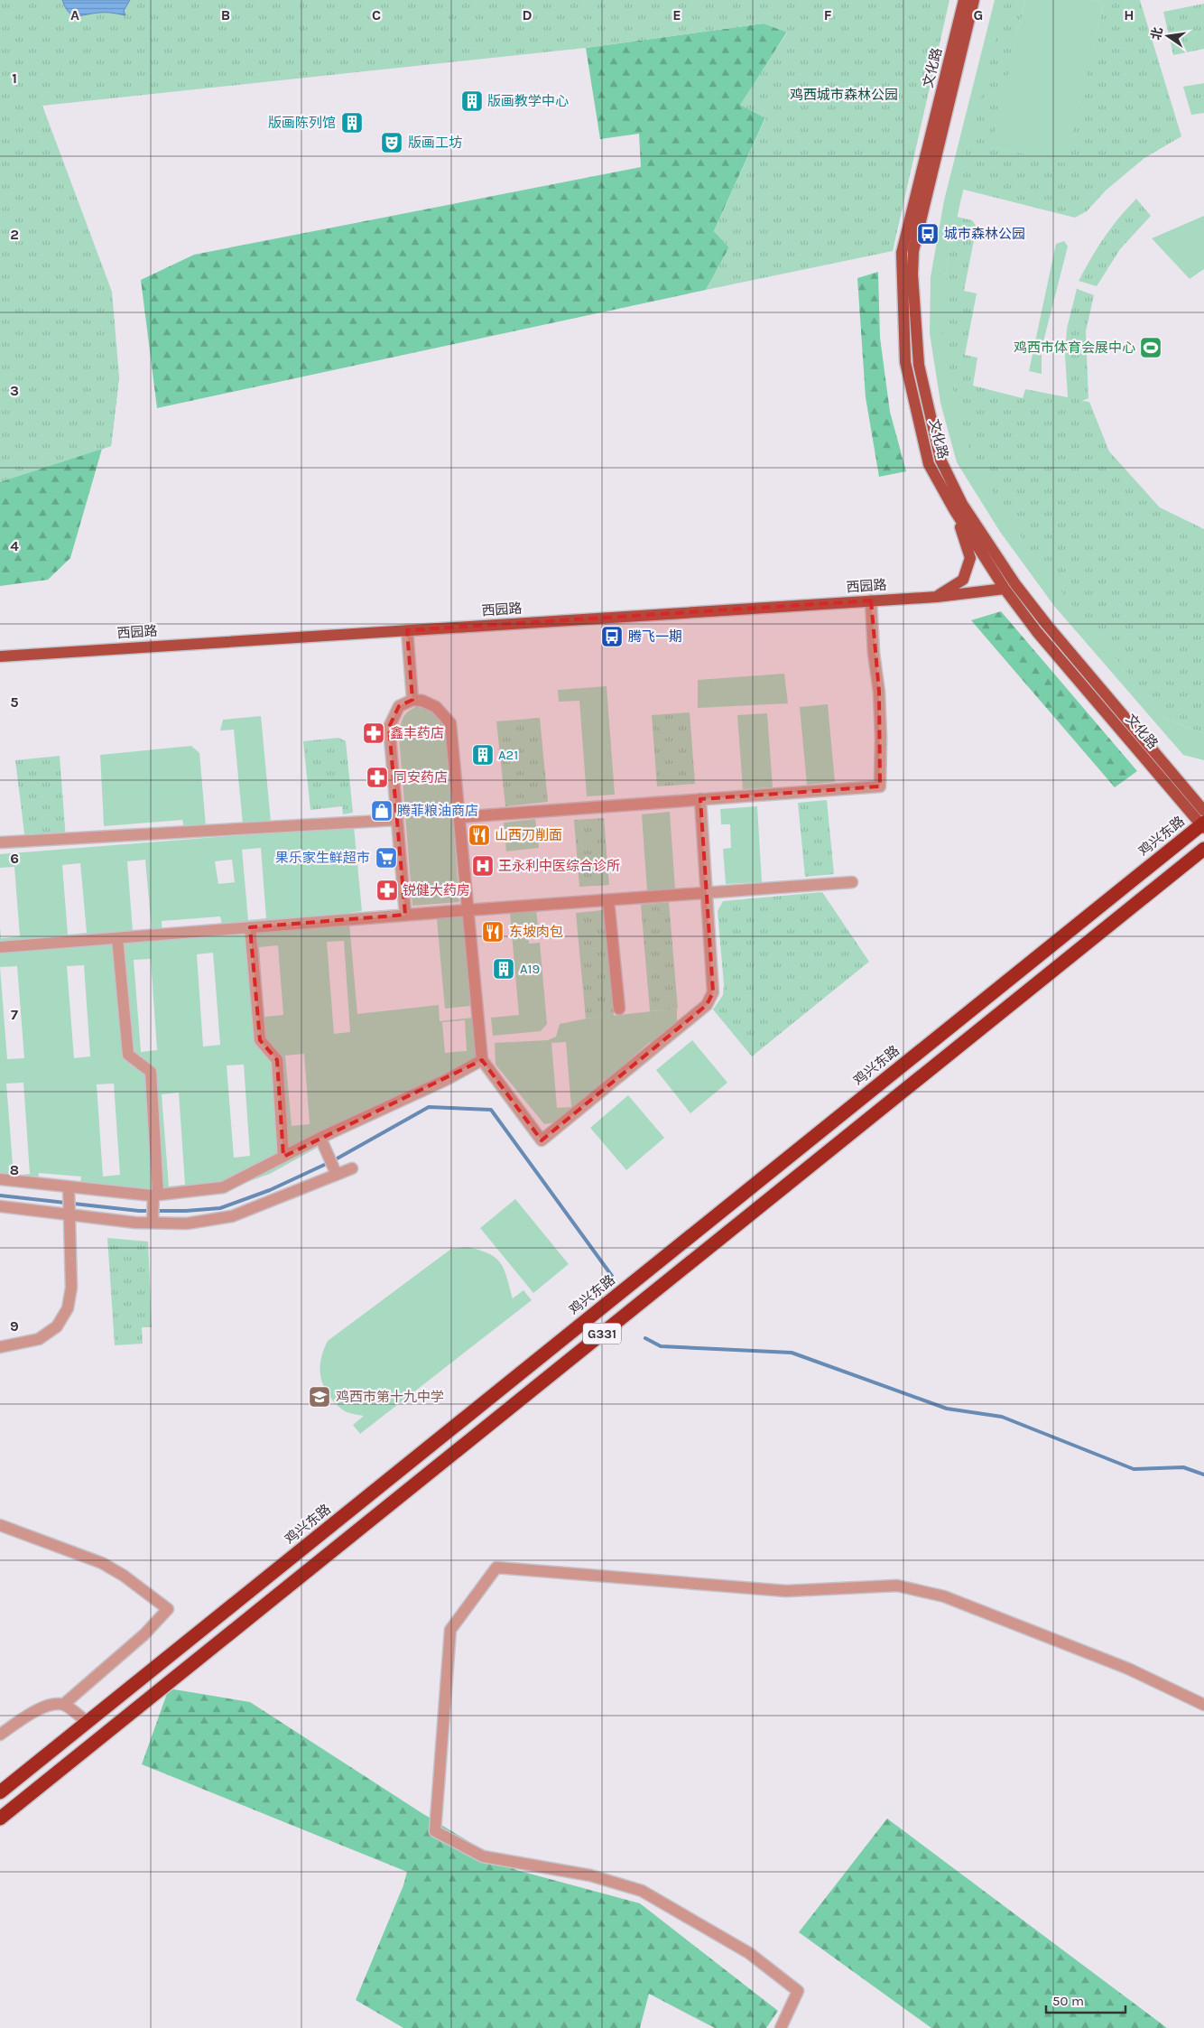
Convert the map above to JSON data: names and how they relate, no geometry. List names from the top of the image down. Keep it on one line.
{"streets":{"highway":["鸡兴东路","G331"],"main road":["文化路","西园路"]},"crossings":[["文化路","西园路"],["文化路","鸡兴东路"]],"parks":["鸡西城市森林公园"],"places":{"building":["版画教学中心","版画陈列馆","A21","A19"],"theatre":["版画工坊"],"bus stop":["城市森林公园","腾飞一期"],"sports":["鸡西市体育会展中心"],"pharmacy":["鑫丰药店","同安药店","锐健大药房"],"shop":["腾菲粮油商店"],"restaurant":["山西刀削面","东坡肉包"],"supermarket":["果乐家生鲜超市"],"hospital":["王永利中医综合诊所"],"school or university":["鸡西市第十九中学"]},"scale_bar":"50 m","north":"left","grid":{"columns":["A","B","C","D","E","F","G","H"],"rows":["1","2","3","4","5","6","7","8","9"]}}
